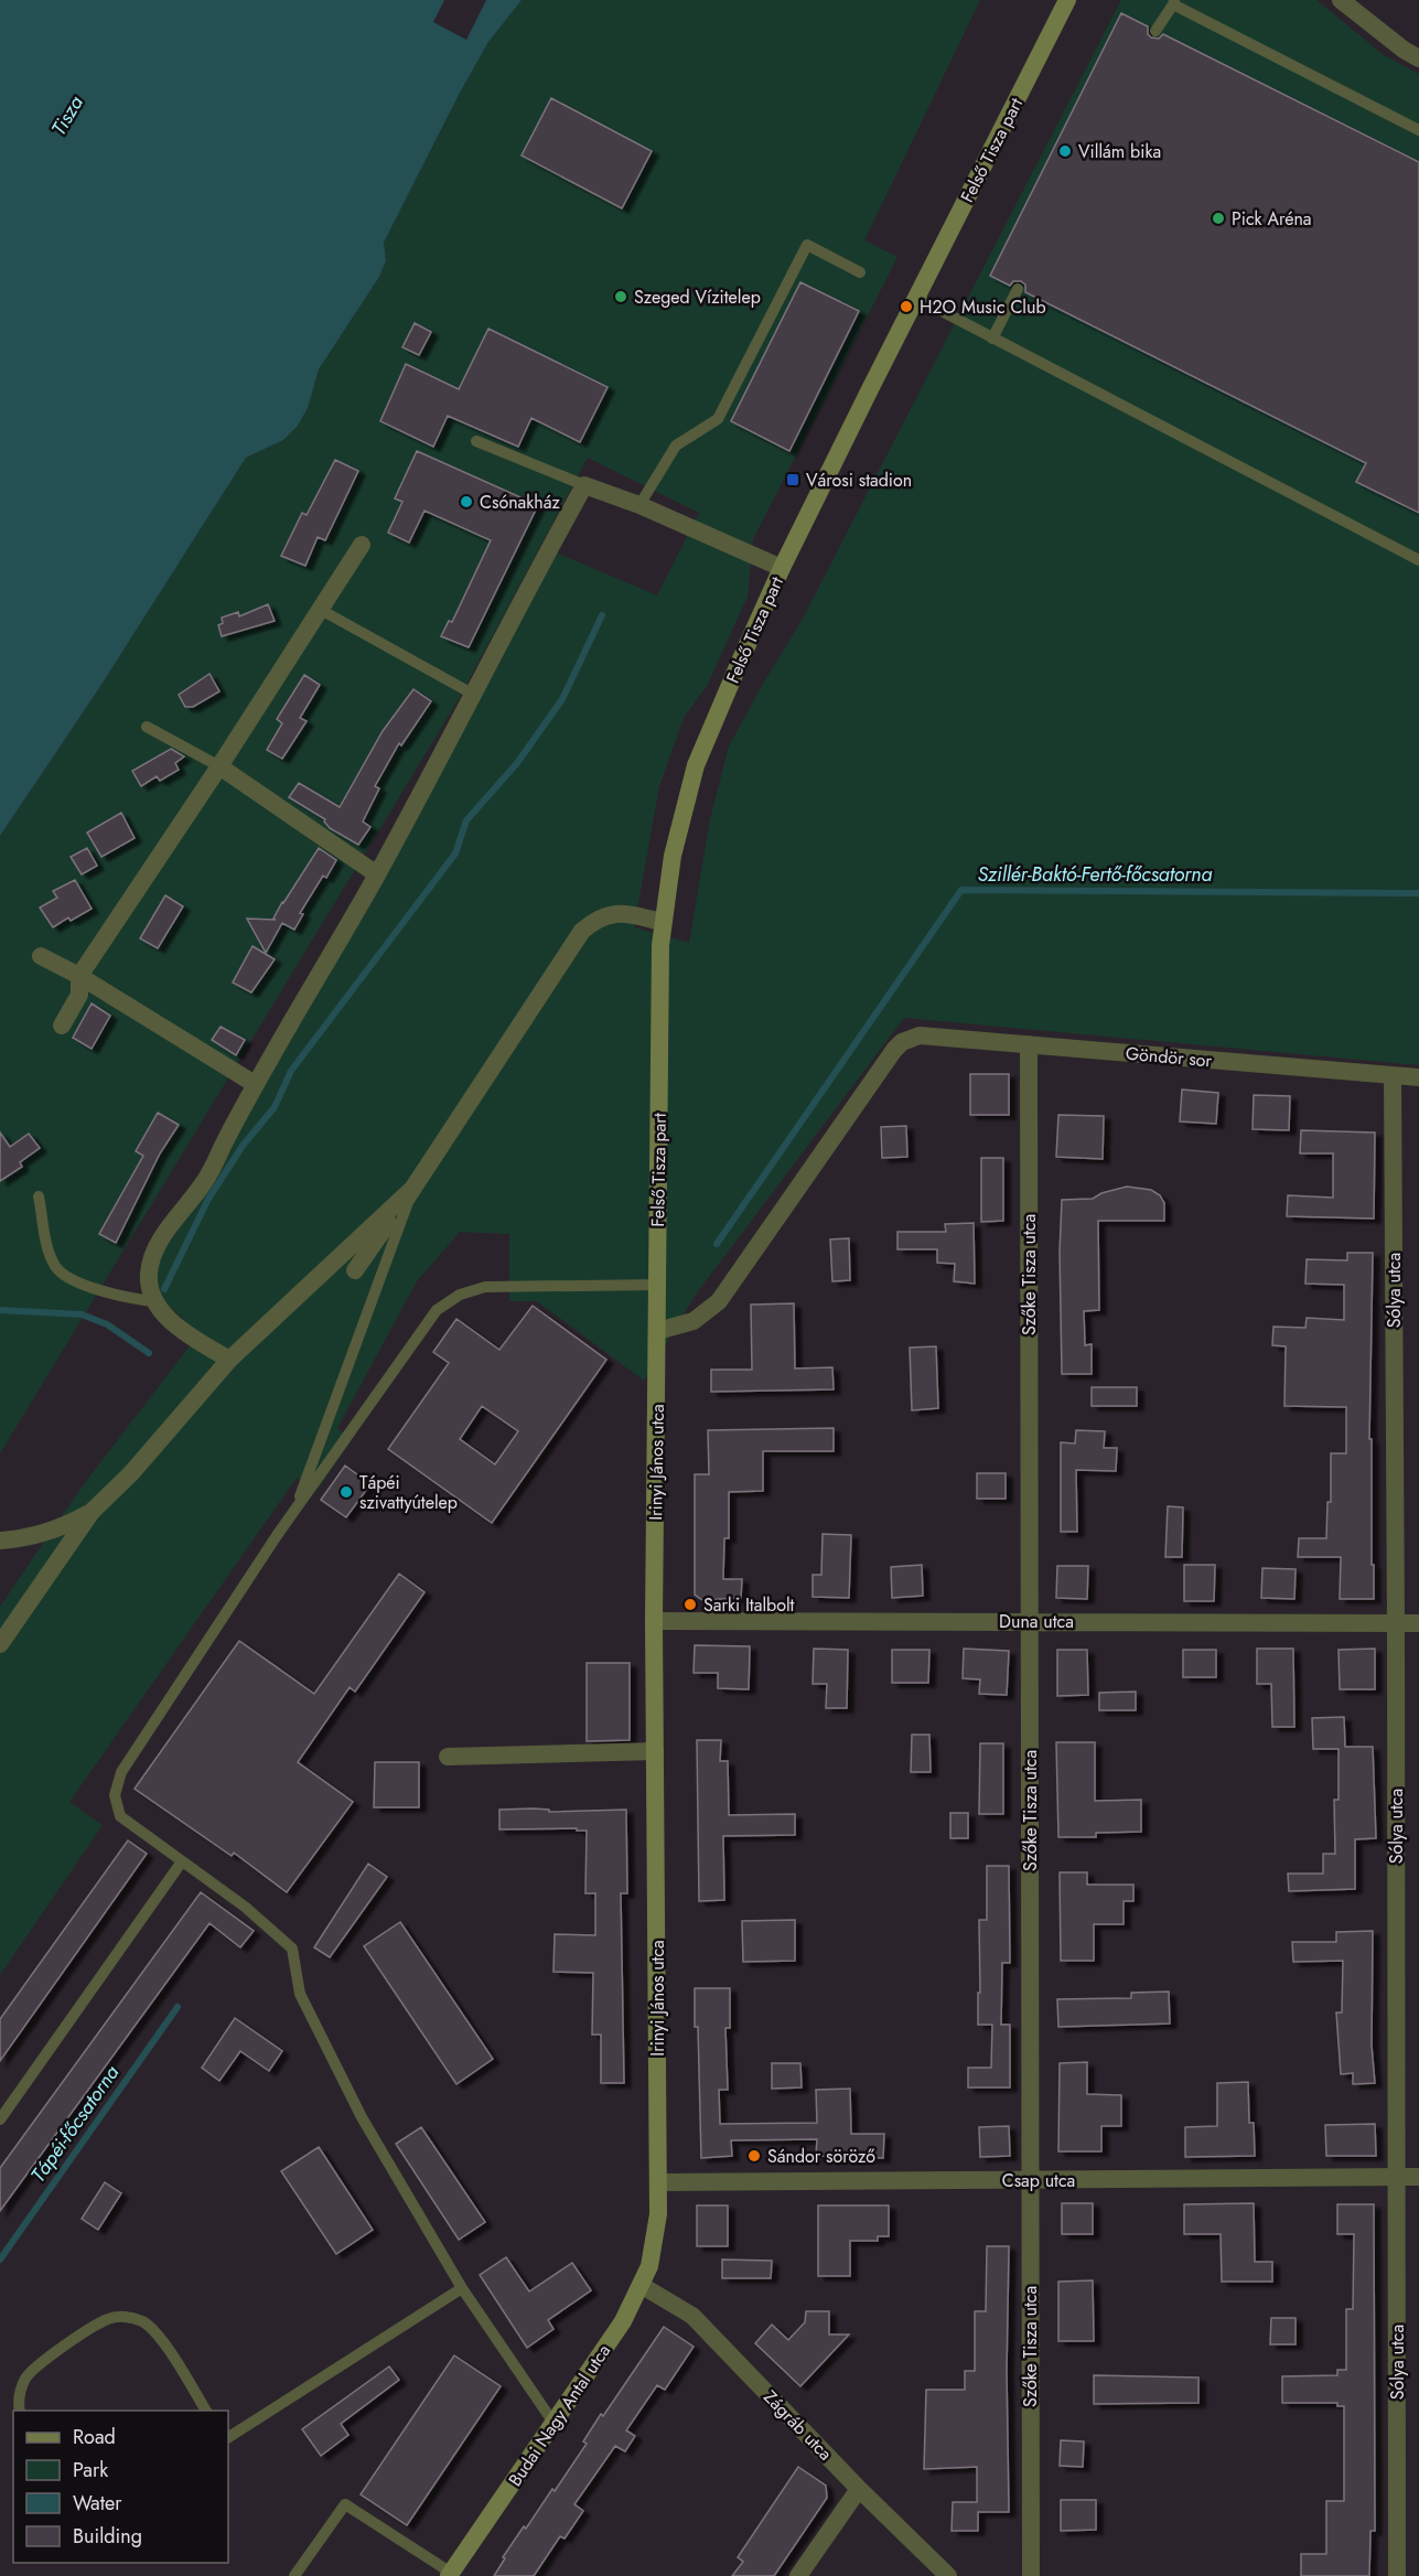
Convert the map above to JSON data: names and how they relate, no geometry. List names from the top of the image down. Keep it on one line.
{"streets":{"main road":["Felső Tisza part","Irinyi János utca","Budai Nagy Antal utca"],"street":["Göndör sor","Szőke Tisza utca","Sólya utca","Duna utca","Csap utca","Zágráb utca"]},"crossings":[["Felső Tisza part","Göndör sor"],["Felső Tisza part","Irinyi János utca"],["Göndör sor","Szőke Tisza utca"],["Göndör sor","Sólya utca"],["Göndör sor","Irinyi János utca"],["Szőke Tisza utca","Duna utca"],["Szőke Tisza utca","Csap utca"],["Sólya utca","Duna utca"],["Sólya utca","Csap utca"],["Irinyi János utca","Duna utca"],["Irinyi János utca","Csap utca"],["Irinyi János utca","Budai Nagy Antal utca"],["Budai Nagy Antal utca","Zágráb utca"]],"water":["Tisza","Szillér-Baktó-Fertő-főcsatorna","Tápéi-főcsatorna"],"places":{"other":["Villám bika","Pick Aréna","Szeged Vízitelep","H2O Music Club","Csónakház","Tápéi szivattyútelep","Sarki Italbolt","Sándor söröző"],"transit":["Városi stadion"]},"legend":["Road","Park","Water","Building"]}
